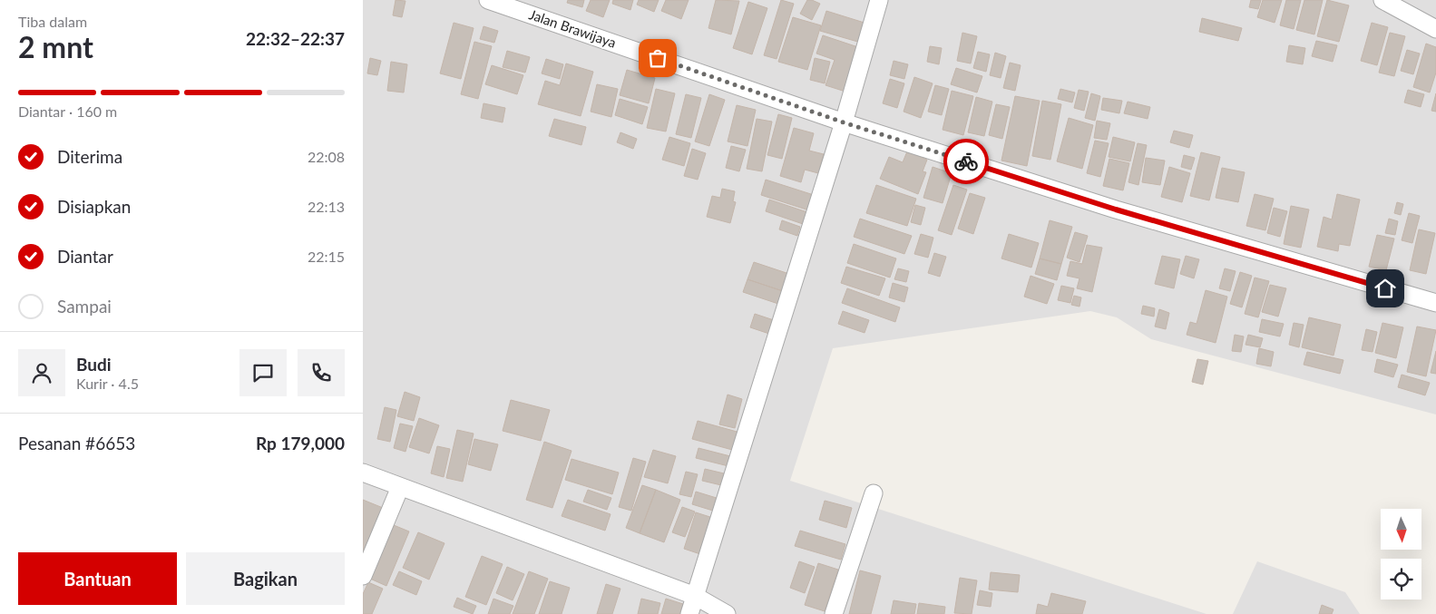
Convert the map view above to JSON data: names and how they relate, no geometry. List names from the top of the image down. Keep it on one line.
{"streets":{"street":["Jalan Brawijaya"]},"north":"bottom","page":{"heading":["2 mnt","Tiba dalam","22:32–22:37"],"panel":["Budi","Kurir · 4.5","Pesanan #6653","Rp 179,000"],"bar":"Diantar · 160 m","list":[["Diterima","22:08"],["Disiapkan","22:13"],["Diantar","22:15"],"Sampai"],"buttons":["Bantuan","Bagikan"]}}
